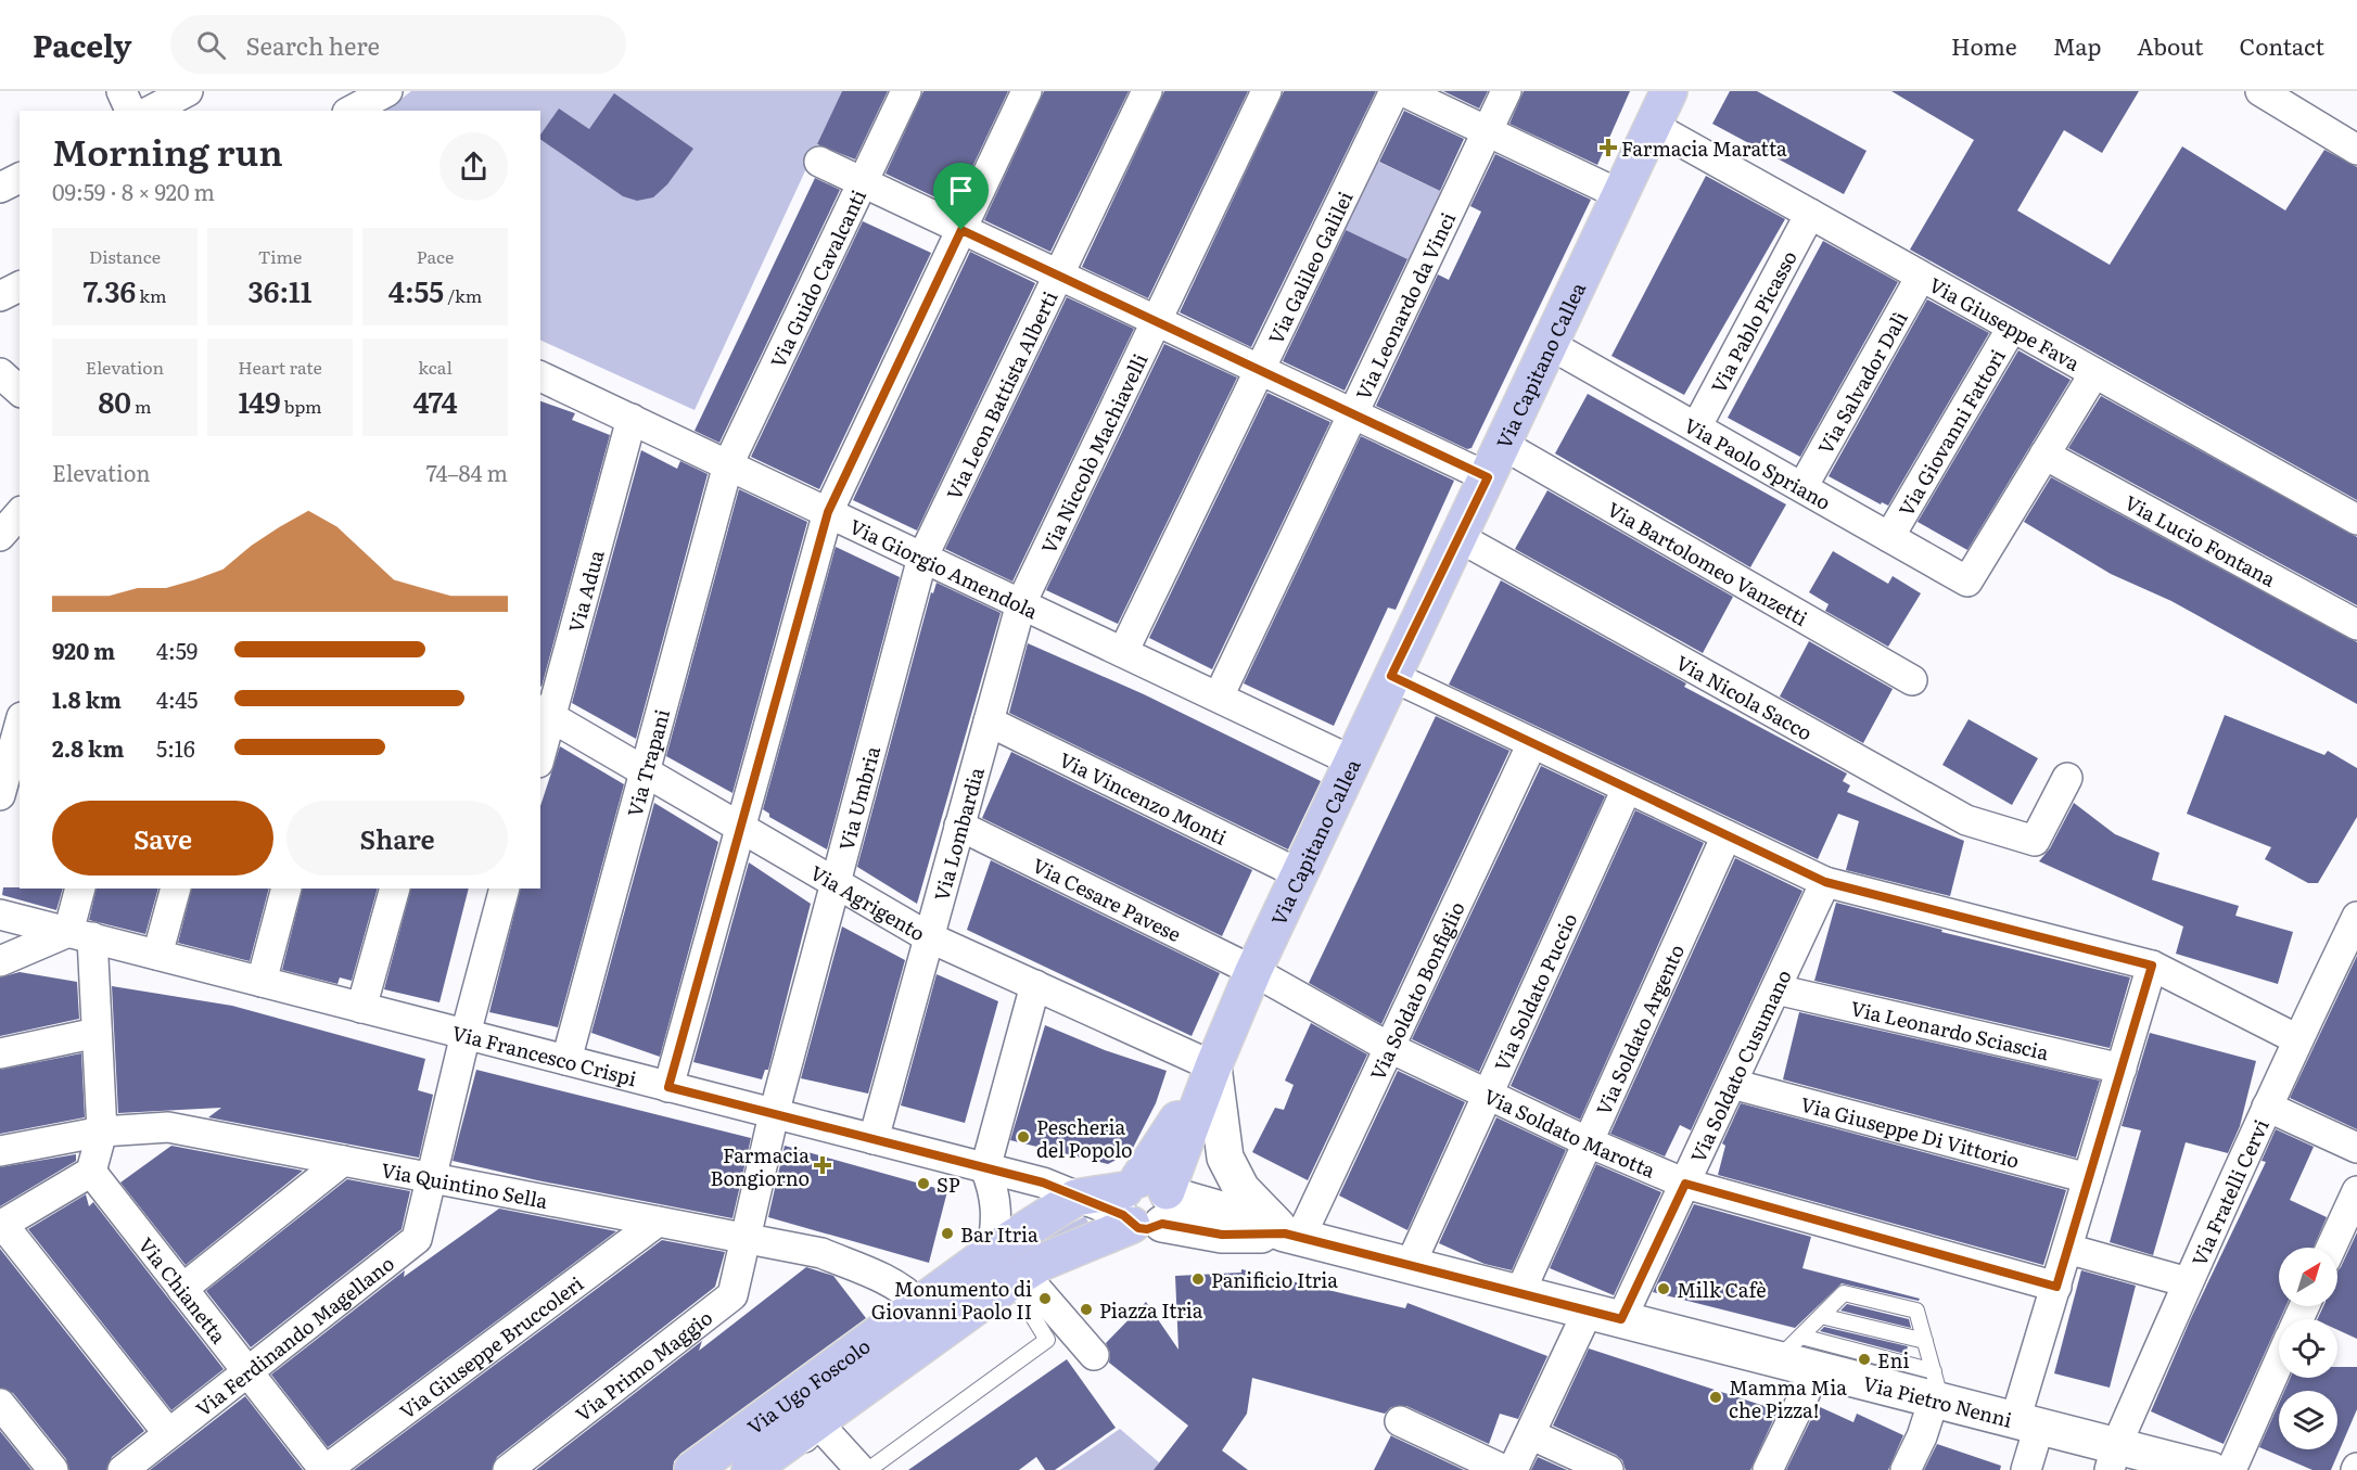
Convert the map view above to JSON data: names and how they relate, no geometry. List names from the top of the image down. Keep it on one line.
{"streets":{"main road":["Via Capitano Callea","Via Ugo Foscolo","Via Pietro Nenni"],"street":["Via Galileo Galilei","Via Guido Cavalcanti","Via Leonardo da Vinci","Via Pablo Picasso","Via Giuseppe Fava","Via Salvador Dalì","Via Leon Battista Alberti","Via Giovanni Fattori","Via Niccolò Machiavelli","Via Paolo Spriano","Via Lucio Fontana","Via Bartolomeo Vanzetti","Via Giorgio Amendola","Via Adua","Via Nicola Sacco","Via Trapani","Via Umbria","Via Vincenzo Monti","Via Lombardia","Via Cesare Pavese","Via Agrigento","Via Soldato Bonfiglio","Via Soldato Puccio","Via Leonardo Sciascia","Via Soldato Argento","Via Francesco Crispi","Via Soldato Cusumano","Via Soldato Marotta","Via Giuseppe Di Vittorio","Via Quintino Sella","Via Fratelli Cervi","Via Chianetta","Via Ferdinando Magellano","Via Giuseppe Bruccoleri","Via Primo Maggio"]},"crossings":[["Via Galileo Galilei","Via Giorgio Amendola"],["Via Guido Cavalcanti","Via Giorgio Amendola"],["Via Guido Cavalcanti","Via Trapani"],["Via Leonardo da Vinci","Via Giorgio Amendola"],["Via Pablo Picasso","Via Giuseppe Fava"],["Via Pablo Picasso","Via Paolo Spriano"],["Via Giuseppe Fava","Via Capitano Callea"],["Via Giuseppe Fava","Via Salvador Dalì"],["Via Giuseppe Fava","Via Giovanni Fattori"],["Via Capitano Callea","Via Paolo Spriano"],["Via Capitano Callea","Via Bartolomeo Vanzetti"],["Via Capitano Callea","Via Giorgio Amendola"],["Via Capitano Callea","Via Nicola Sacco"],["Via Capitano Callea","Via Vincenzo Monti"],["Via Capitano Callea","Via Cesare Pavese"],["Via Capitano Callea","Via Agrigento"],["Via Capitano Callea","Via Soldato Marotta"],["Via Capitano Callea","Via Ugo Foscolo"],["Via Capitano Callea","Via Pietro Nenni"],["Via Salvador Dalì","Via Paolo Spriano"],["Via Leon Battista Alberti","Via Giorgio Amendola"],["Via Leon Battista Alberti","Via Umbria"],["Via Giovanni Fattori","Via Paolo Spriano"],["Via Niccolò Machiavelli","Via Giorgio Amendola"],["Via Niccolò Machiavelli","Via Lombardia"],["Via Paolo Spriano","Via Lucio Fontana"],["Via Giorgio Amendola","Via Adua"],["Via Giorgio Amendola","Via Trapani"],["Via Giorgio Amendola","Via Umbria"],["Via Giorgio Amendola","Via Lombardia"],["Via Adua","Via Agrigento"],["Via Trapani","Via Agrigento"],["Via Trapani","Via Francesco Crispi"],["Via Umbria","Via Agrigento"],["Via Umbria","Via Francesco Crispi"],["Via Umbria","Via Primo Maggio"],["Via Vincenzo Monti","Via Lombardia"],["Via Lombardia","Via Cesare Pavese"],["Via Lombardia","Via Agrigento"],["Via Lombardia","Via Francesco Crispi"],["Via Cesare Pavese","Via Soldato Marotta"],["Via Soldato Bonfiglio","Via Soldato Marotta"],["Via Soldato Bonfiglio","Via Pietro Nenni"],["Via Soldato Puccio","Via Soldato Marotta"],["Via Soldato Puccio","Via Pietro Nenni"],["Via Leonardo Sciascia","Via Soldato Cusumano"],["Via Soldato Argento","Via Soldato Marotta"],["Via Soldato Argento","Via Pietro Nenni"],["Via Francesco Crispi","Via Ferdinando Magellano"],["Via Francesco Crispi","Via Primo Maggio"],["Via Francesco Crispi","Via Ugo Foscolo"],["Via Soldato Cusumano","Via Soldato Marotta"],["Via Soldato Cusumano","Via Giuseppe Di Vittorio"],["Via Soldato Cusumano","Via Pietro Nenni"],["Via Quintino Sella","Via Ferdinando Magellano"],["Via Quintino Sella","Via Giuseppe Bruccoleri"],["Via Quintino Sella","Via Primo Maggio"],["Via Quintino Sella","Via Ugo Foscolo"],["Via Fratelli Cervi","Via Pietro Nenni"],["Via Chianetta","Via Ferdinando Magellano"],["Via Chianetta","Via Giuseppe Bruccoleri"],["Via Ugo Foscolo","Via Pietro Nenni"]],"places":{"health":["Farmacia Maratta","Farmacia Bongiorno"],"other":["Pescheria del Popolo","SP","Bar Itria","Panificio Itria","Milk Cafè","Monumento di Giovanni Paolo II","Piazza Itria","Eni","Mamma Mia che Pizza!"]},"north":"top right","page":{"header":"Pacely","search":"Search here","nav":["Home","Map","About","Contact"],"heading":["Morning run","09:59 · 8 × 920 m"],"stats":[["Distance","7.36 km"],["Time","36:11"],["Pace","4:55 /km"],["Elevation","80 m"],["Heart rate","149 bpm"],["kcal","474"]],"chart":["Elevation","74–84 m"],"list":[{"name":"920 m","note":"4:59"},{"name":"1.8 km","note":"4:45"},{"name":"2.8 km","note":"5:16"}],"buttons":["Save","Share"]}}
